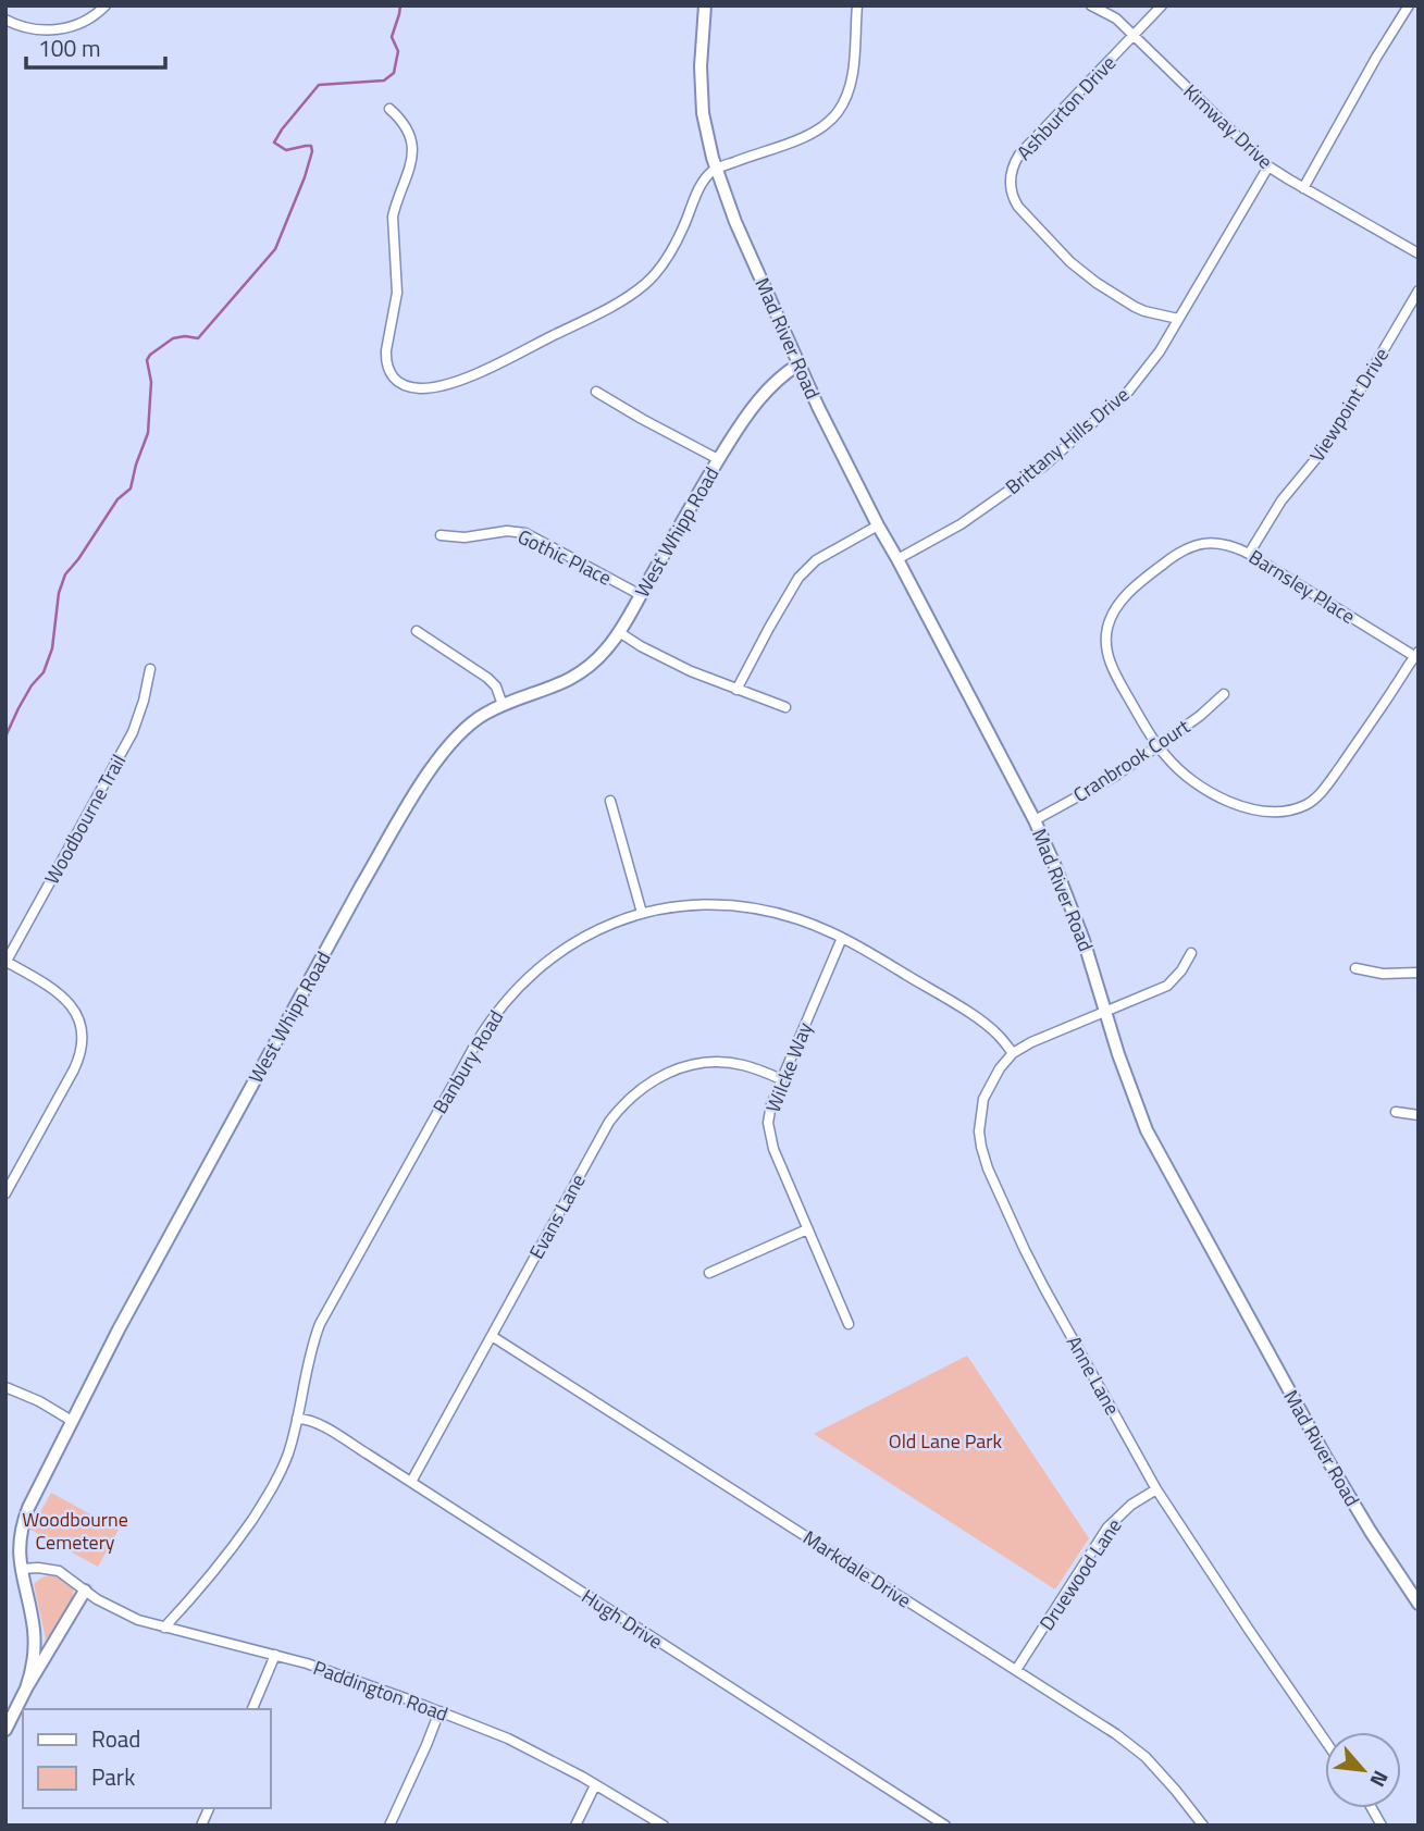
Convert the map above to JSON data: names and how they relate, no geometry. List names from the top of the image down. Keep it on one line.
{"streets":{"street":["Ashburton Drive","Kimway Drive","Mad River Road","Viewpoint Drive","Brittany Hills Drive","West Whipp Road","Gothic Place","Barnsley Place","Cranbrook Court","Woodbourne Trail","Banbury Road","Wilcke Way","Evans Lane","Anne Lane","Markdale Drive","Druewood Lane","Hugh Drive","Paddington Road"]},"crossings":[["Ashburton Drive","Kimway Drive"],["Ashburton Drive","Brittany Hills Drive"],["Kimway Drive","Brittany Hills Drive"],["Mad River Road","Brittany Hills Drive"],["Mad River Road","West Whipp Road"],["Mad River Road","Cranbrook Court"],["Mad River Road","Anne Lane"],["Viewpoint Drive","Barnsley Place"],["West Whipp Road","Gothic Place"],["Barnsley Place","Cranbrook Court"],["Banbury Road","Wilcke Way"],["Banbury Road","Anne Lane"],["Banbury Road","Hugh Drive"],["Banbury Road","Paddington Road"],["Wilcke Way","Evans Lane"],["Evans Lane","Markdale Drive"],["Evans Lane","Hugh Drive"],["Anne Lane","Druewood Lane"],["Markdale Drive","Druewood Lane"]],"parks":["Old Lane Park","Woodbourne Cemetery"],"legend":["Road","Park"],"scale_bar":"100 m","north":"bottom right"}
